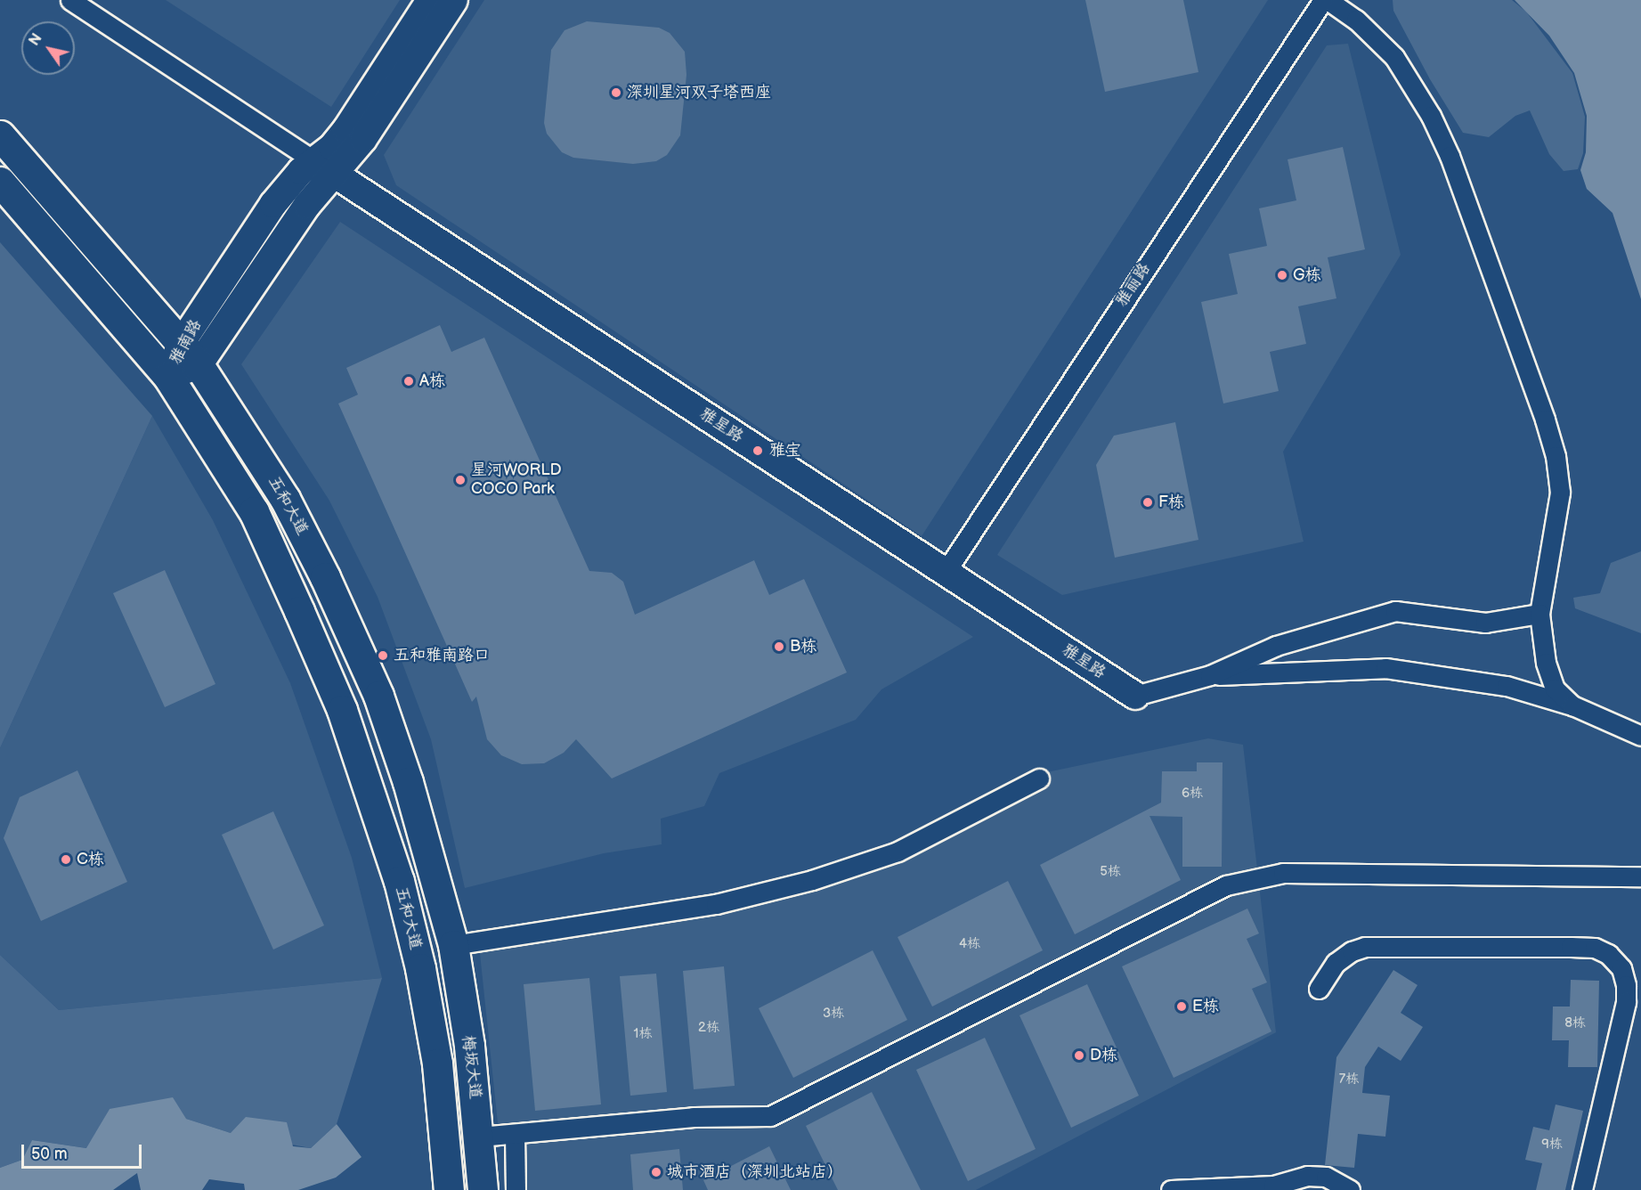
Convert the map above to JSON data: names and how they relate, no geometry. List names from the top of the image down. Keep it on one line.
{"streets":{"main road":["五和大道","梅坂大道"],"street":["雅丽路","雅南路","雅星路"]},"crossings":[["雅丽路","雅星路"],["雅南路","雅星路"],["雅南路","五和大道"],["五和大道","梅坂大道"]],"places":["深圳星河双子塔西座","G栋","A栋","雅宝","星河WORLD COCO Park","F栋","B栋","五和雅南路口","C栋","E栋","D栋","城市酒店（深圳北站店）"],"house_numbers":["6栋","5栋","4栋","3栋","8栋","2栋","1栋","7栋","9栋"],"scale_bar":"50 m","north":"top left"}
